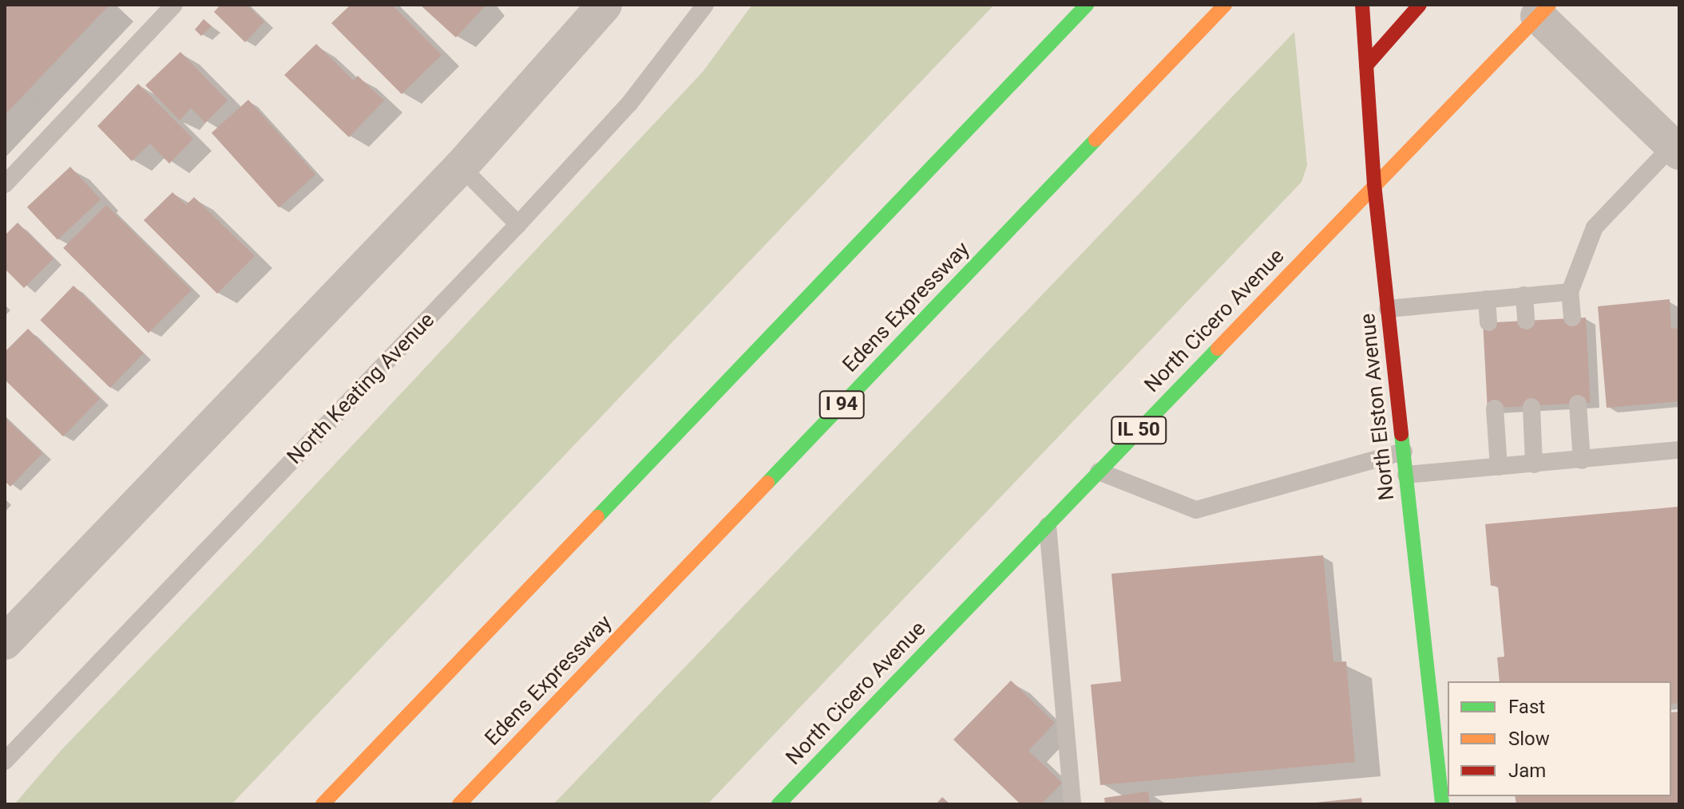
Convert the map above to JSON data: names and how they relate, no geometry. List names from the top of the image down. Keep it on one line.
{"streets":{"main road":["Edens Expressway","North Cicero Avenue","I 94","North Elston Avenue","IL 50"],"lane":["North Keating Avenue"]},"crossings":[["North Cicero Avenue","North Elston Avenue"]],"legend":["Fast","Slow","Jam"]}
